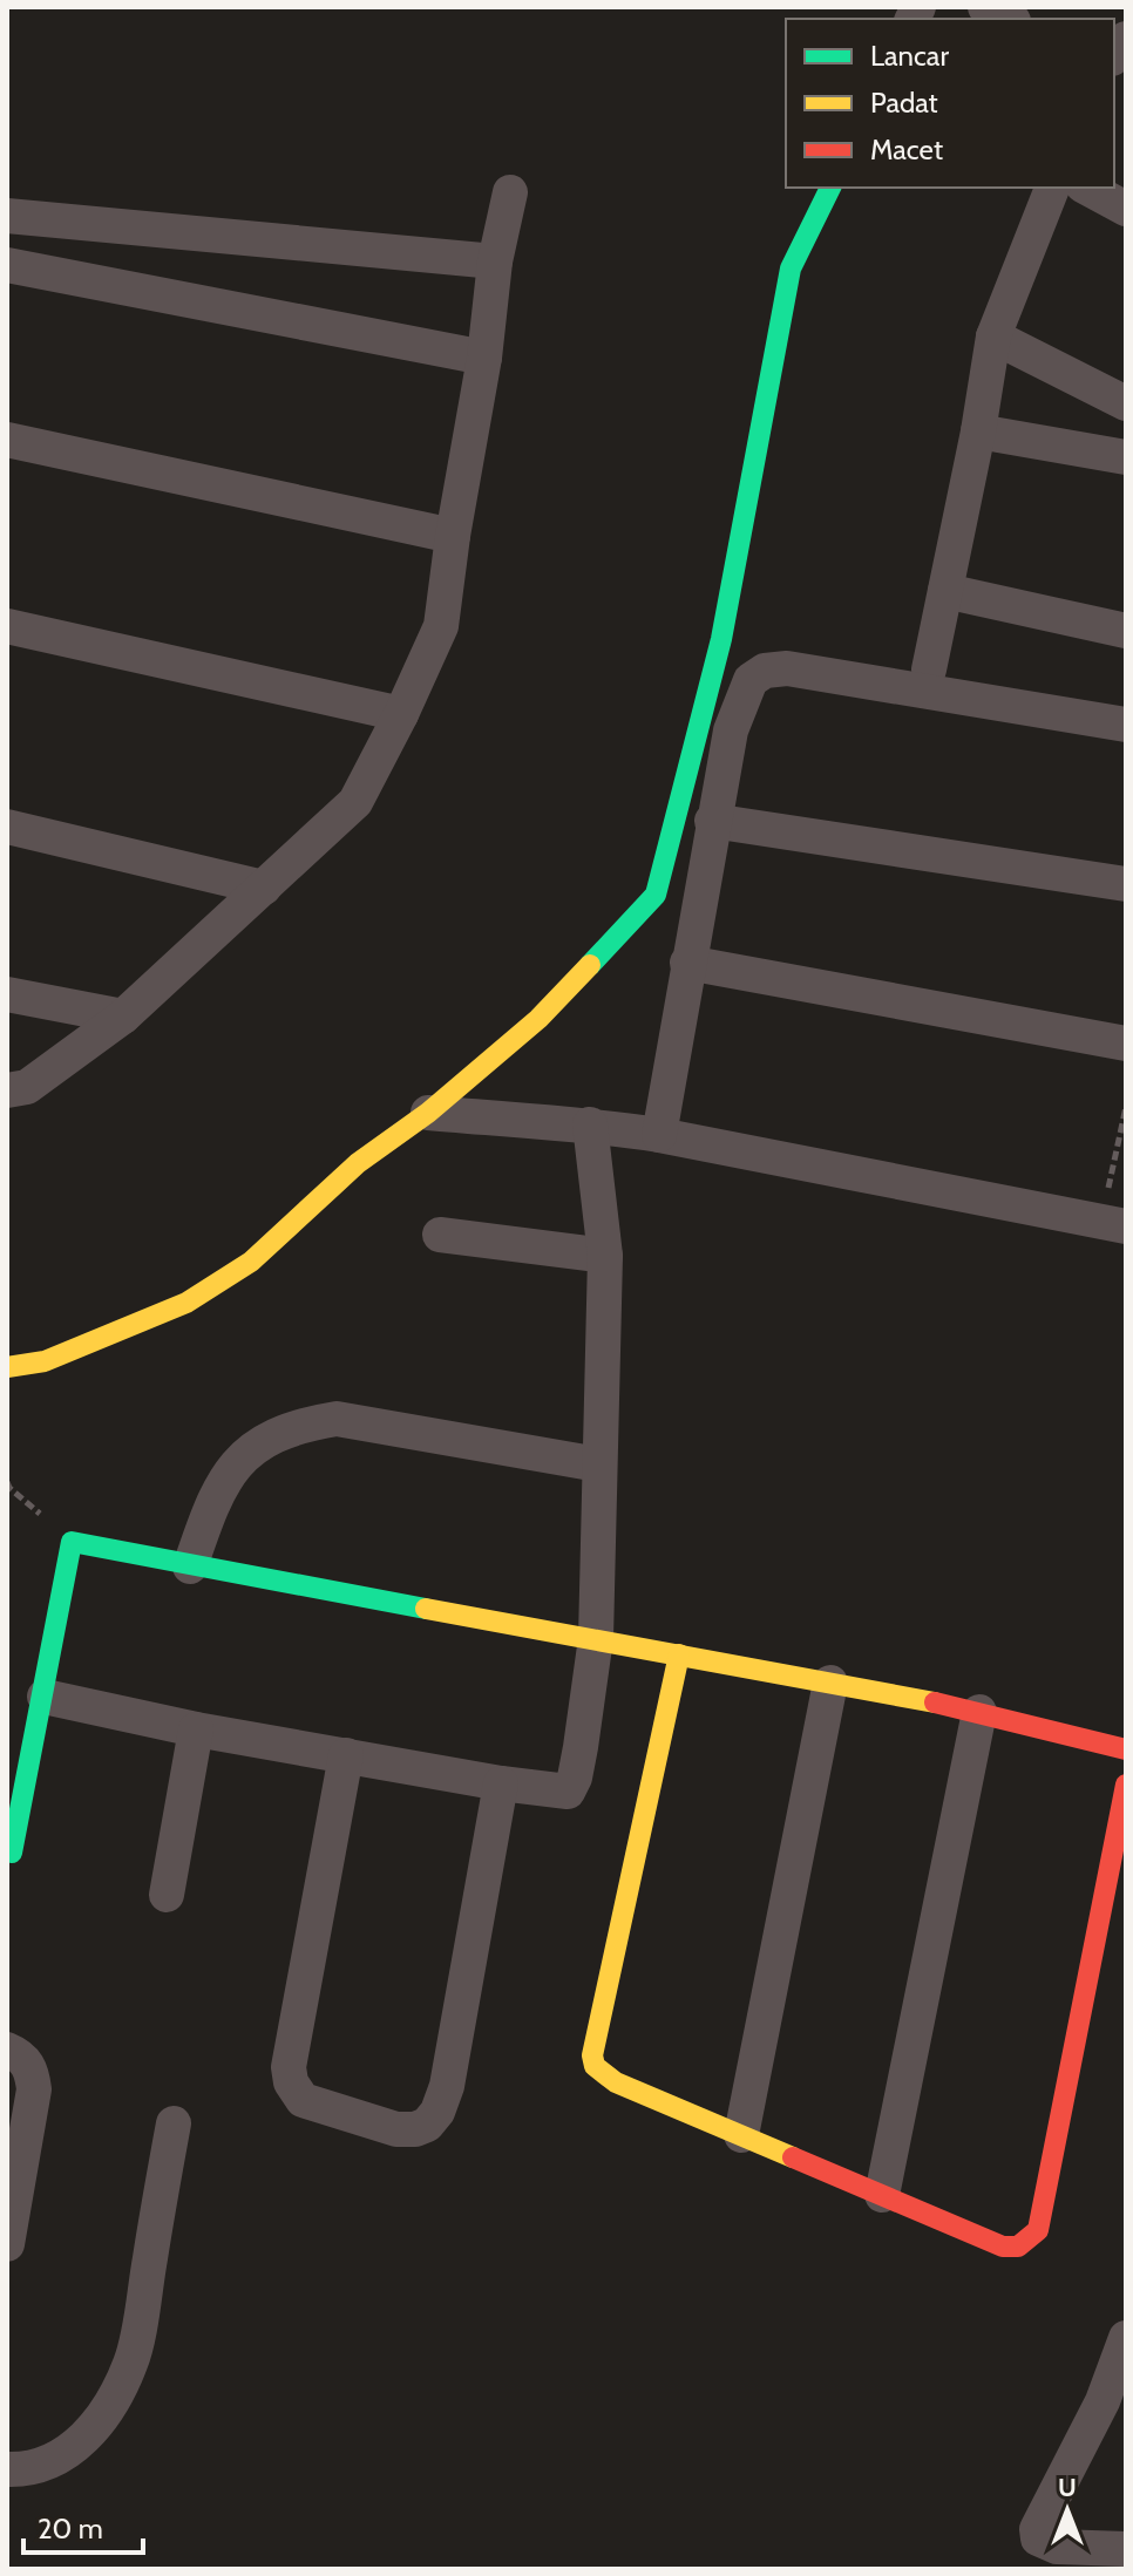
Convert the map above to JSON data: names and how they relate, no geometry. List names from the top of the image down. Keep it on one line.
{"legend":["Lancar","Padat","Macet"],"scale_bar":"20 m","north":"top"}
